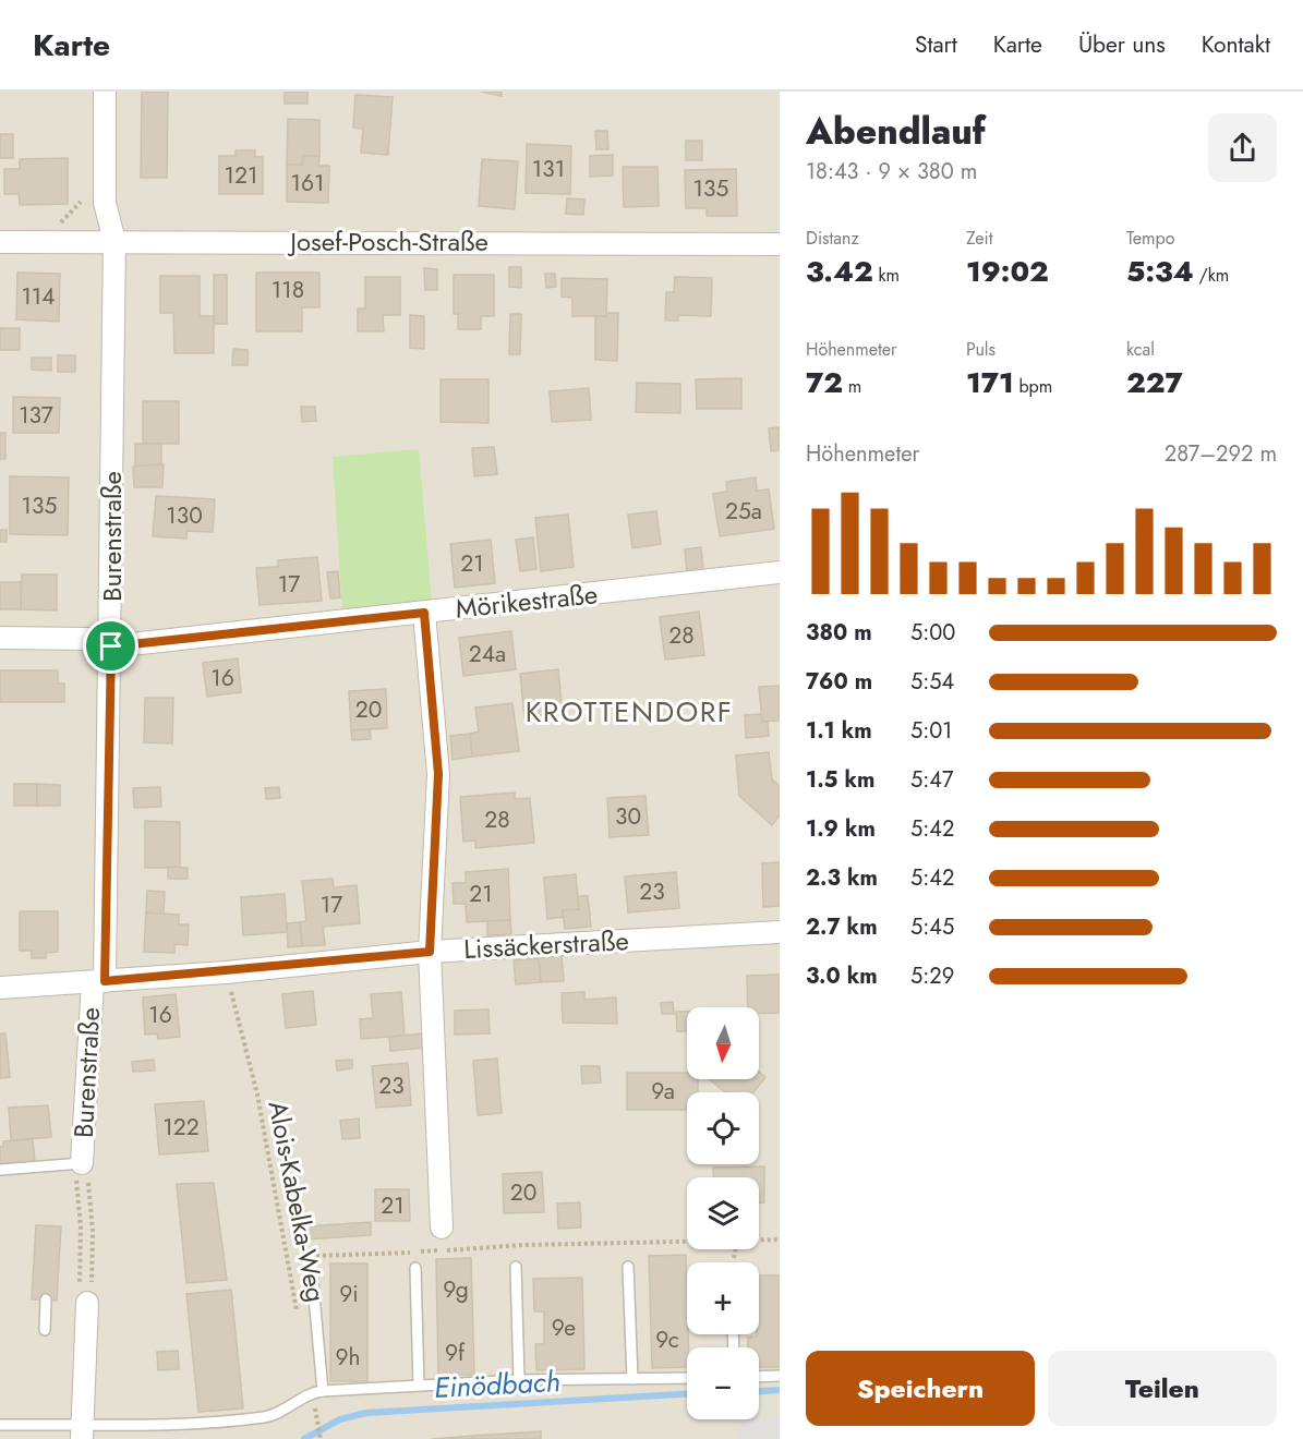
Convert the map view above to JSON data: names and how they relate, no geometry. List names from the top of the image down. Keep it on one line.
{"streets":{"street":["Josef-Posch-Straße","Burenstraße","Mörikestraße","Lissäckerstraße"],"path":["Alois-Kabelka-Weg"]},"crossings":[["Josef-Posch-Straße","Burenstraße"],["Burenstraße","Mörikestraße"],["Burenstraße","Lissäckerstraße"],["Lissäckerstraße","Alois-Kabelka-Weg"]],"districts":["KROTTENDORF"],"water":["Einödbach"],"house_numbers":["131","121","161","135","118","114","137","135","25a","130","21","17","28","24a","16","20","30","28","23","21","17","16","23","9a","122","20","21","9g","9i","9e","9c","9f","9h"],"north":"bottom","page":{"header":"Karte","nav":["Start","Karte","Über uns","Kontakt"],"heading":["Abendlauf","18:43 · 9 × 380 m"],"stats":[["Distanz","3.42 km"],["Zeit","19:02"],["Tempo","5:34 /km"],["Höhenmeter","72 m"],["Puls","171 bpm"],["kcal","227"]],"chart":["Höhenmeter","287–292 m"],"list":[{"name":"380 m","note":"5:00"},{"name":"760 m","note":"5:54"},{"name":"1.1 km","note":"5:01"},{"name":"1.5 km","note":"5:47"},{"name":"1.9 km","note":"5:42"},{"name":"2.3 km","note":"5:42"},{"name":"2.7 km","note":"5:45"},{"name":"3.0 km","note":"5:29"}],"map_buttons":["+","−"],"buttons":["Speichern","Teilen"]}}
